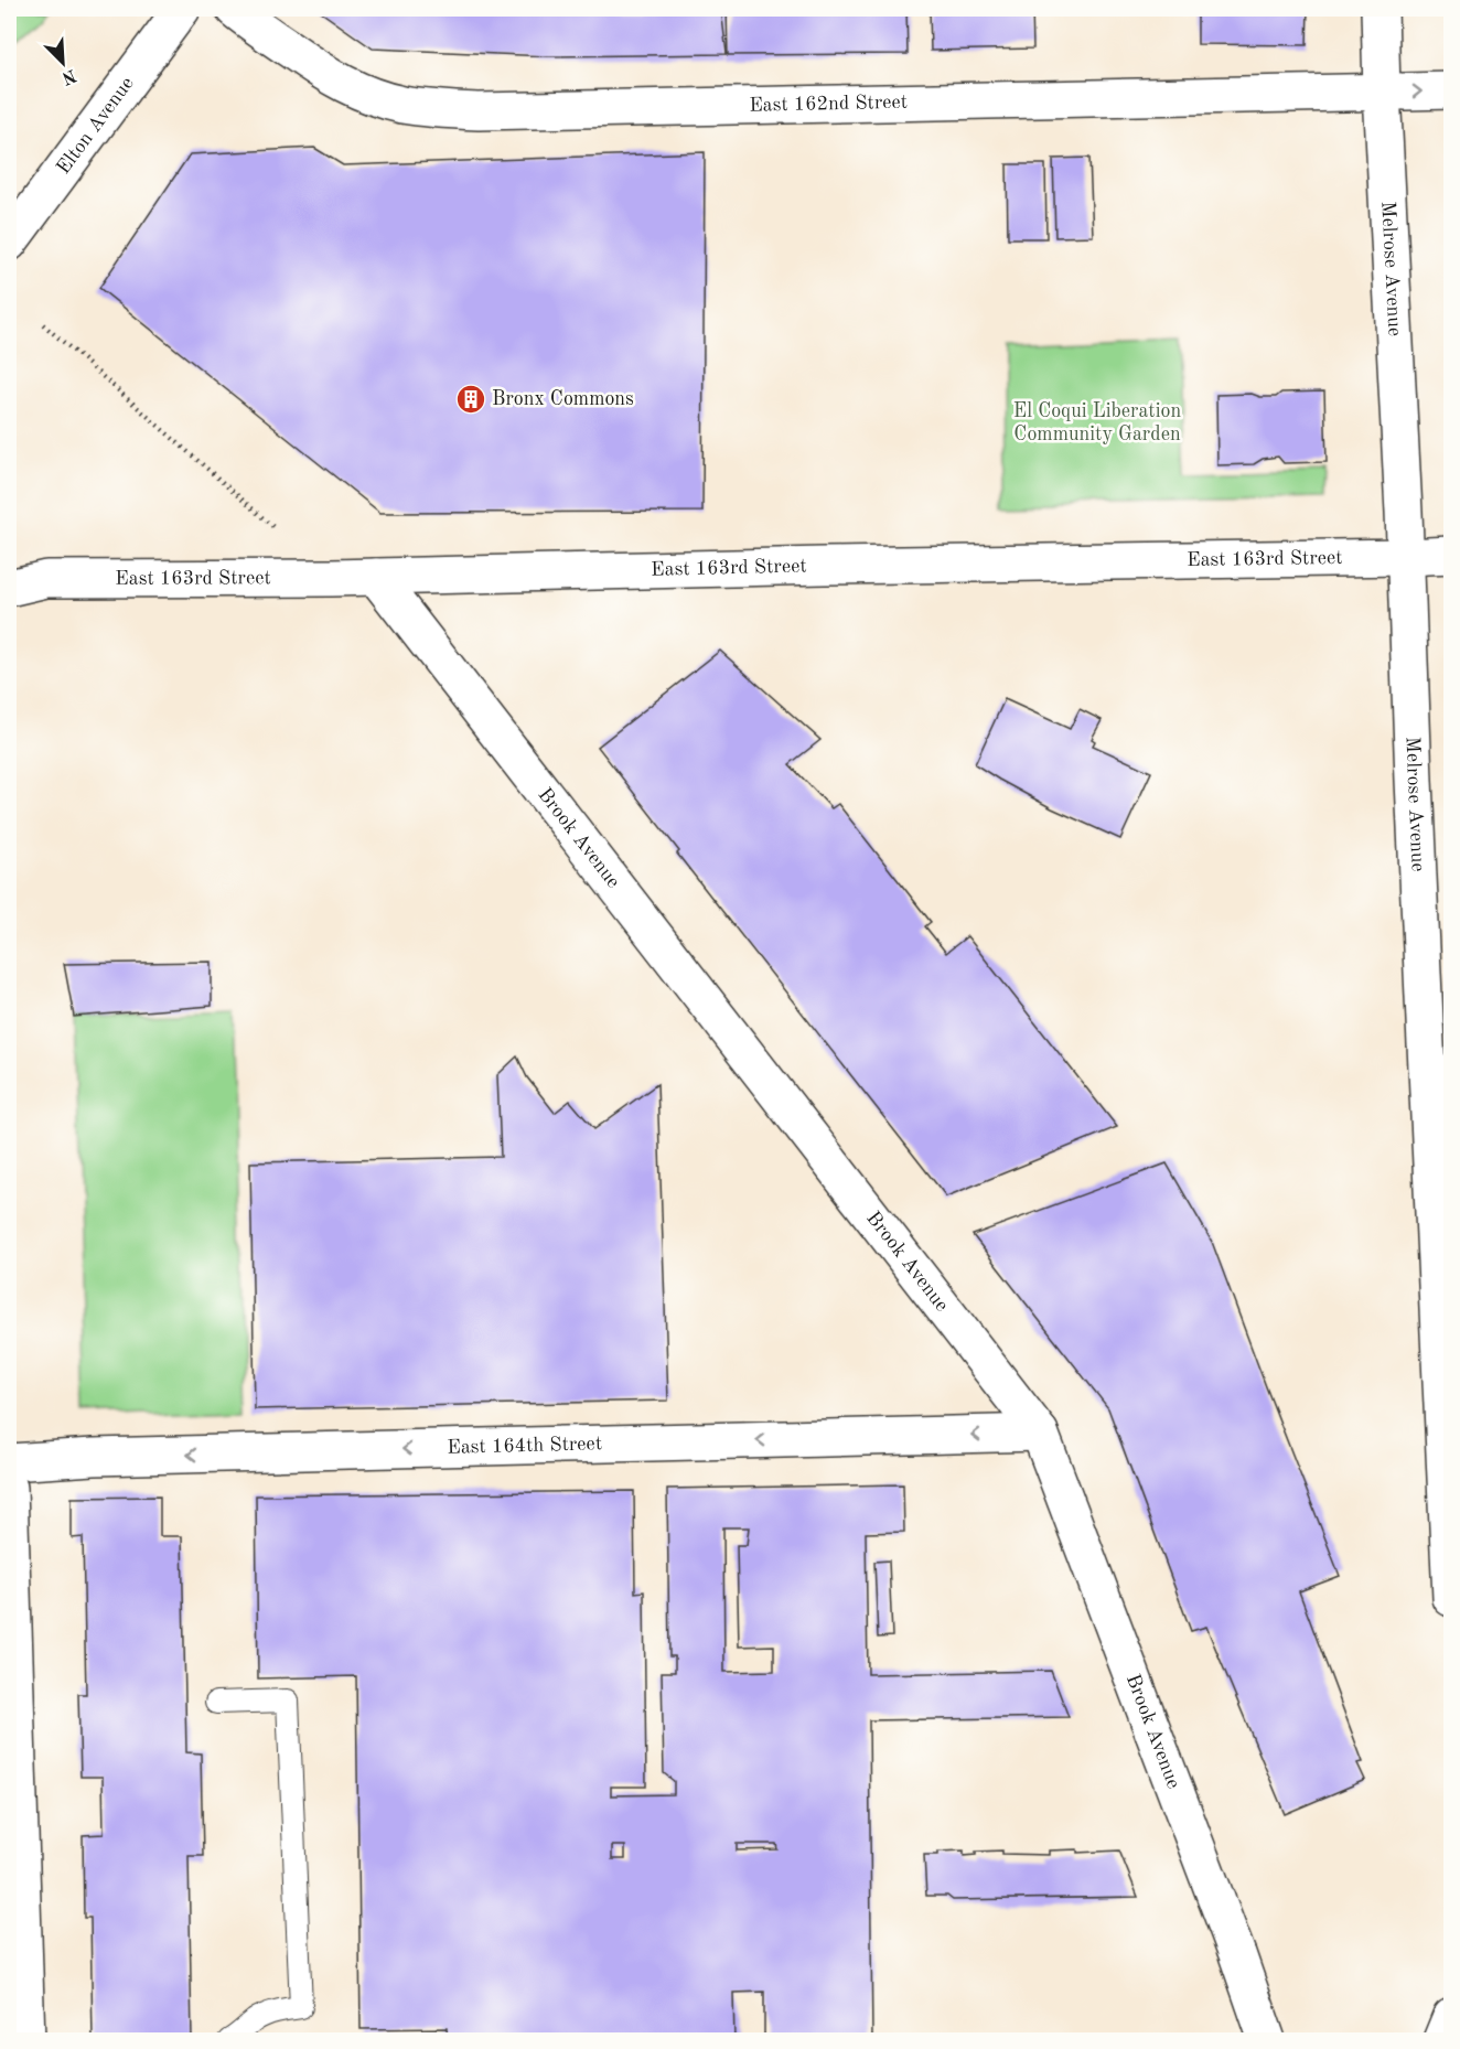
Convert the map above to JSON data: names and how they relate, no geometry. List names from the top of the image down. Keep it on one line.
{"streets":{"main road":["East 162nd Street","Elton Avenue","Melrose Avenue","East 163rd Street","Brook Avenue","East 164th Street"]},"crossings":[["East 162nd Street","Melrose Avenue"],["Melrose Avenue","East 163rd Street"],["East 163rd Street","Brook Avenue"],["Brook Avenue","East 164th Street"]],"one_way":["East 164th Street"],"parks":["El Coqui Liberation Community Garden"],"places":{"building":["Bronx Commons"]},"north":"bottom right"}
